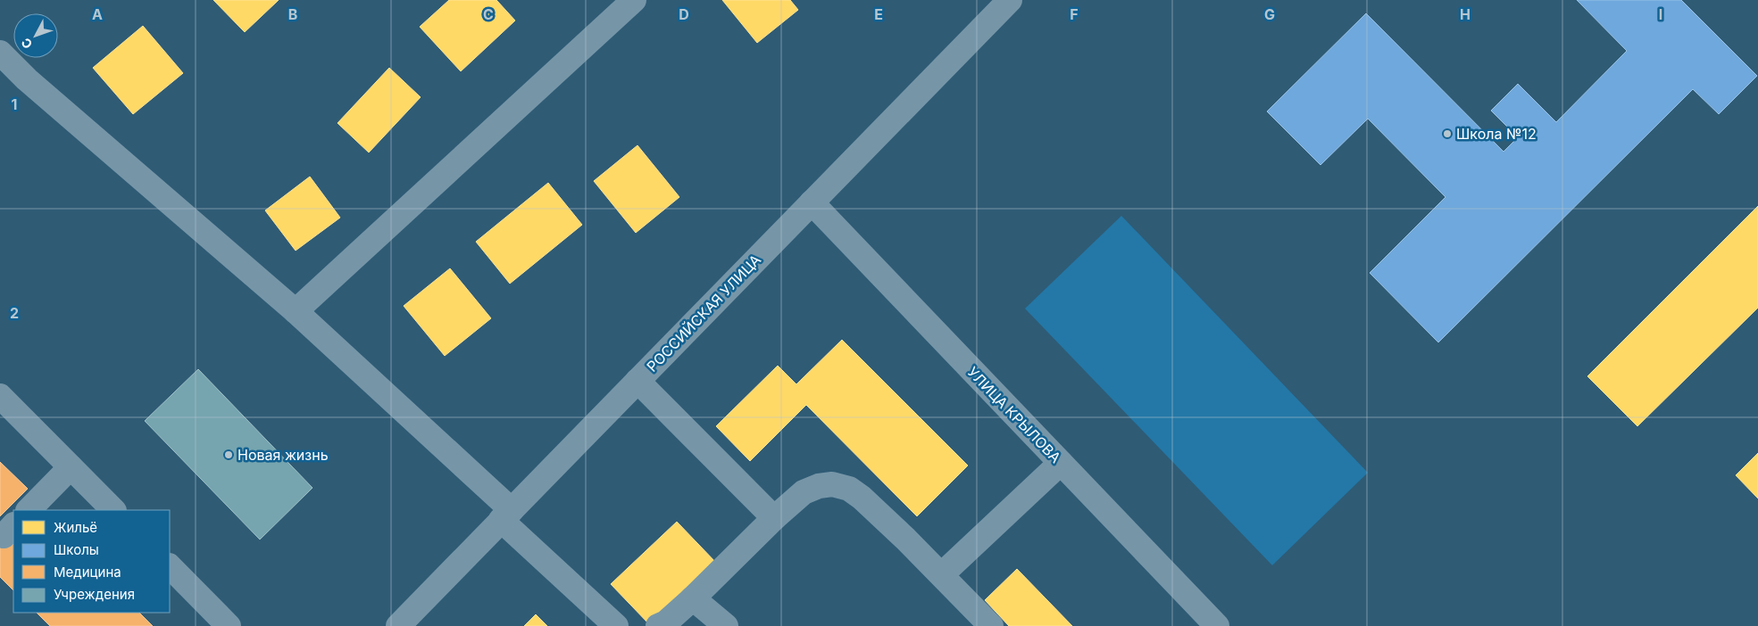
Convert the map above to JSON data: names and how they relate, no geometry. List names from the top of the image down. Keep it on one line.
{"streets":{"street":["РОССИЙСКАЯ УЛИЦА","УЛИЦА КРЫЛОВА"]},"crossings":[["РОССИЙСКАЯ УЛИЦА","УЛИЦА КРЫЛОВА"]],"places":["Школа №12","Новая жизнь"],"legend":["Жильё","Школы","Медицина","Учреждения"],"north":"bottom left","grid":{"columns":["A","B","C","D","E","F","G","H","I"],"rows":["1","2"]}}
